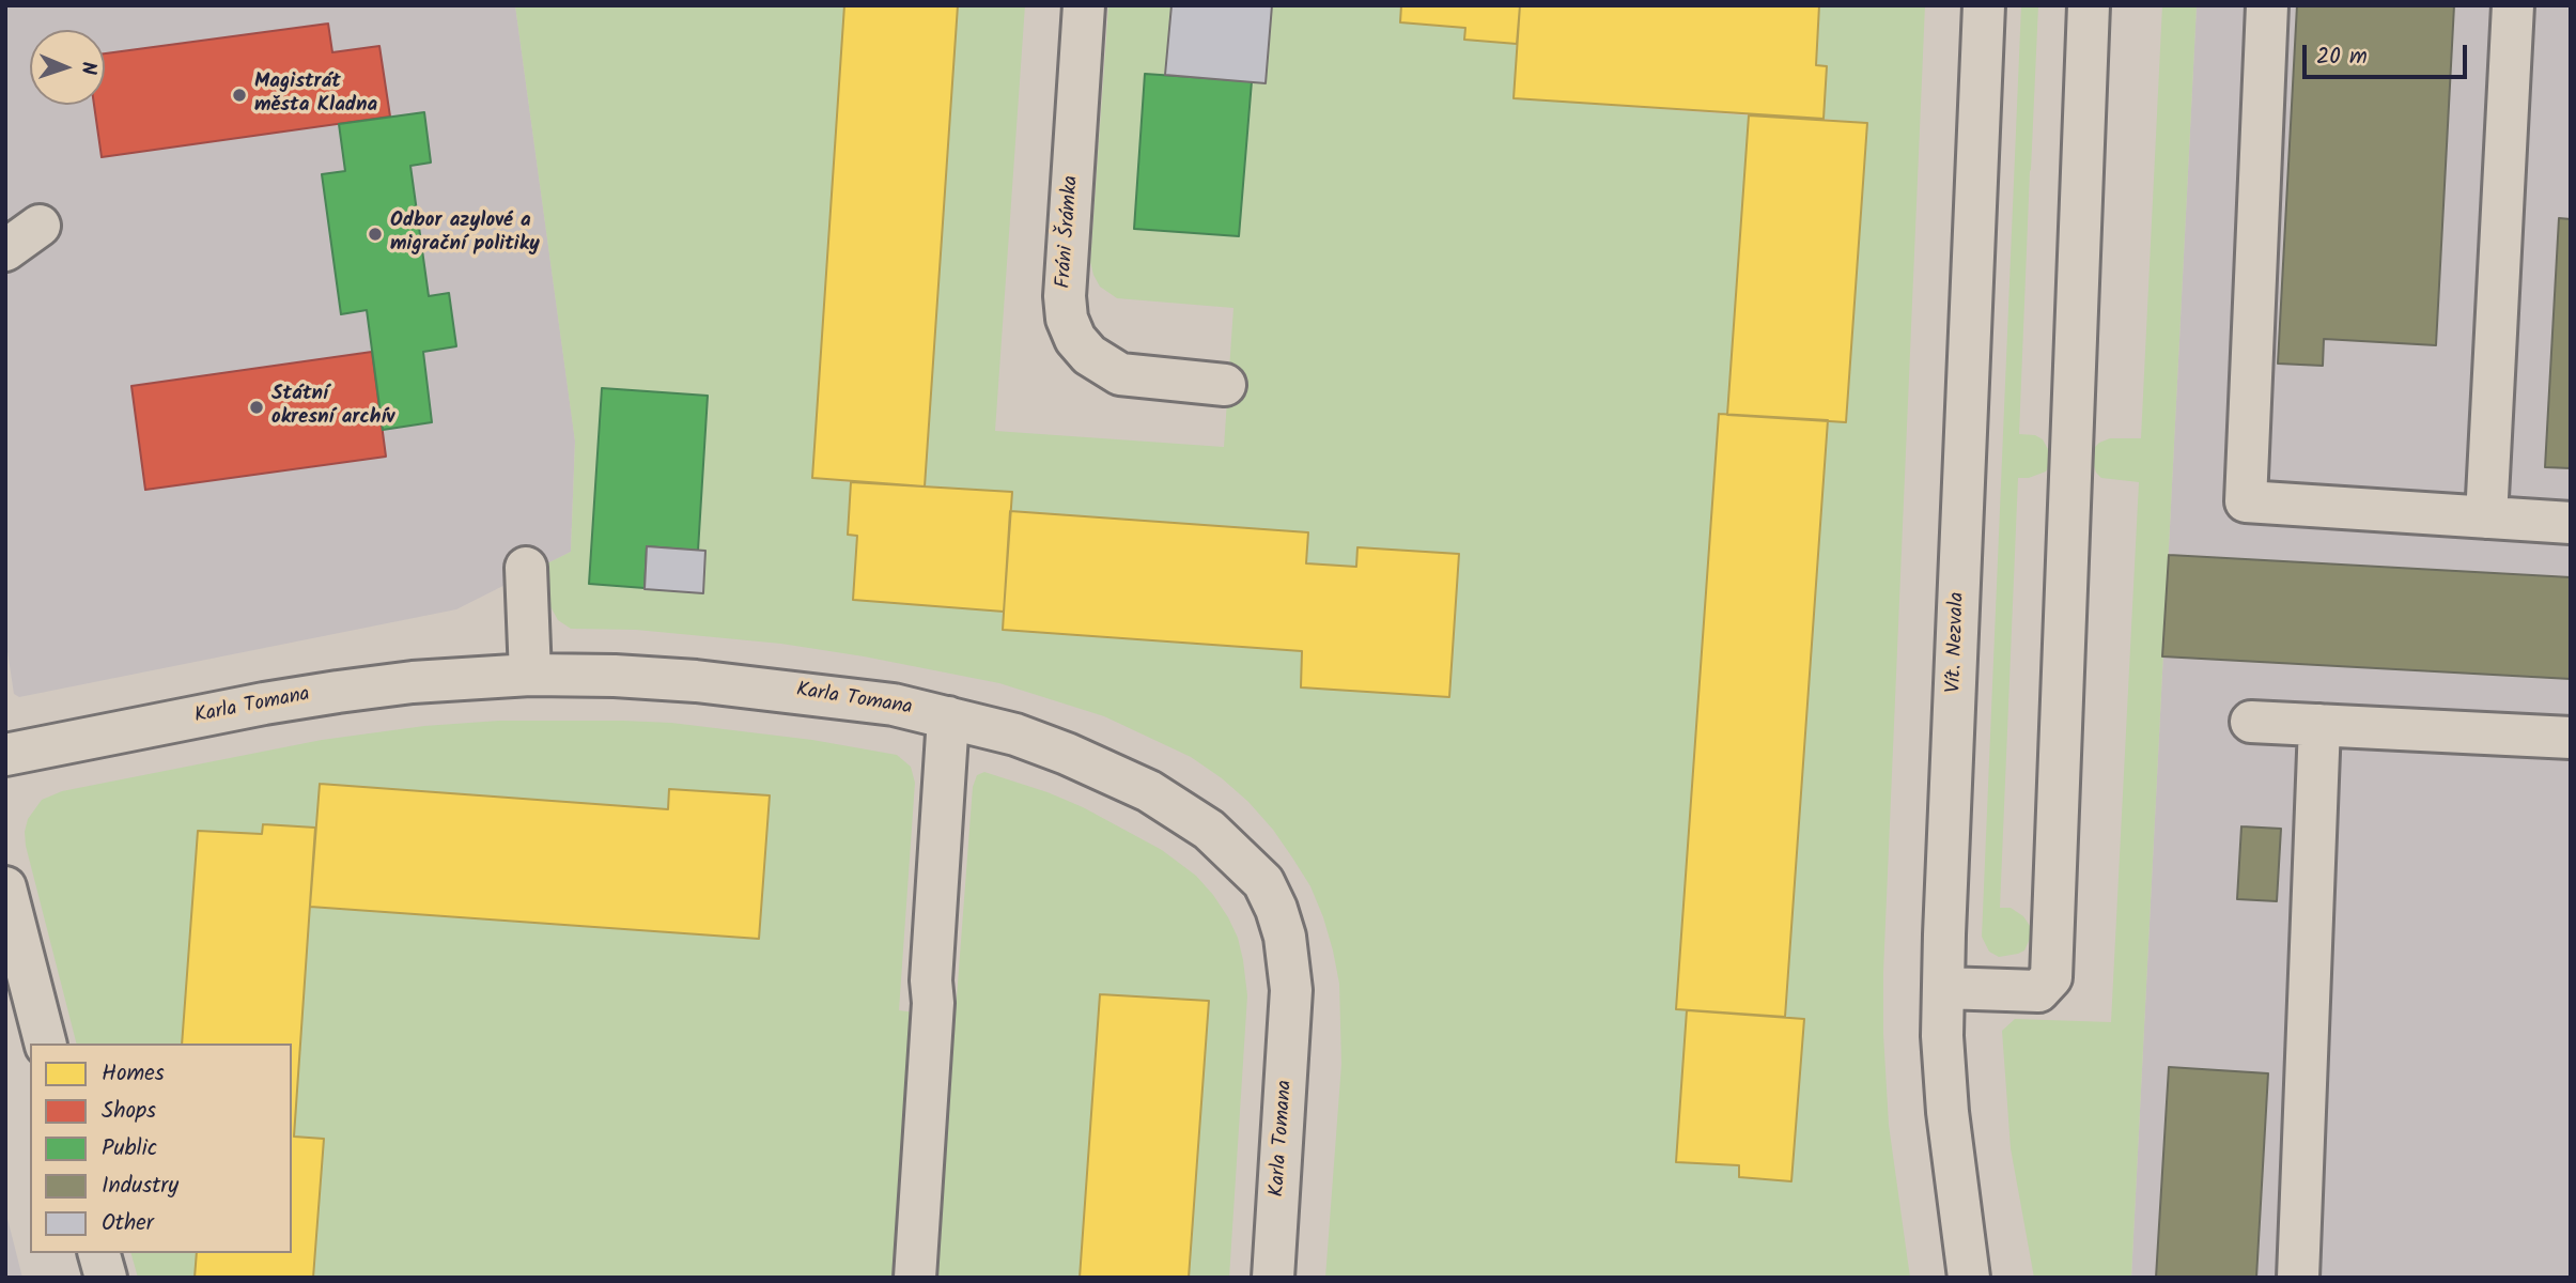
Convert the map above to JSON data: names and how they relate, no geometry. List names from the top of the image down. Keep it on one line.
{"streets":{"street":["Fráni Šrámka","Vít. Nezvala","Karla Tomana"]},"places":["Magistrát města Kladna","Odbor azylové a migrační politiky","Státní okresní archív"],"legend":["Homes","Shops","Public","Industry","Other"],"scale_bar":"20 m","north":"right"}
